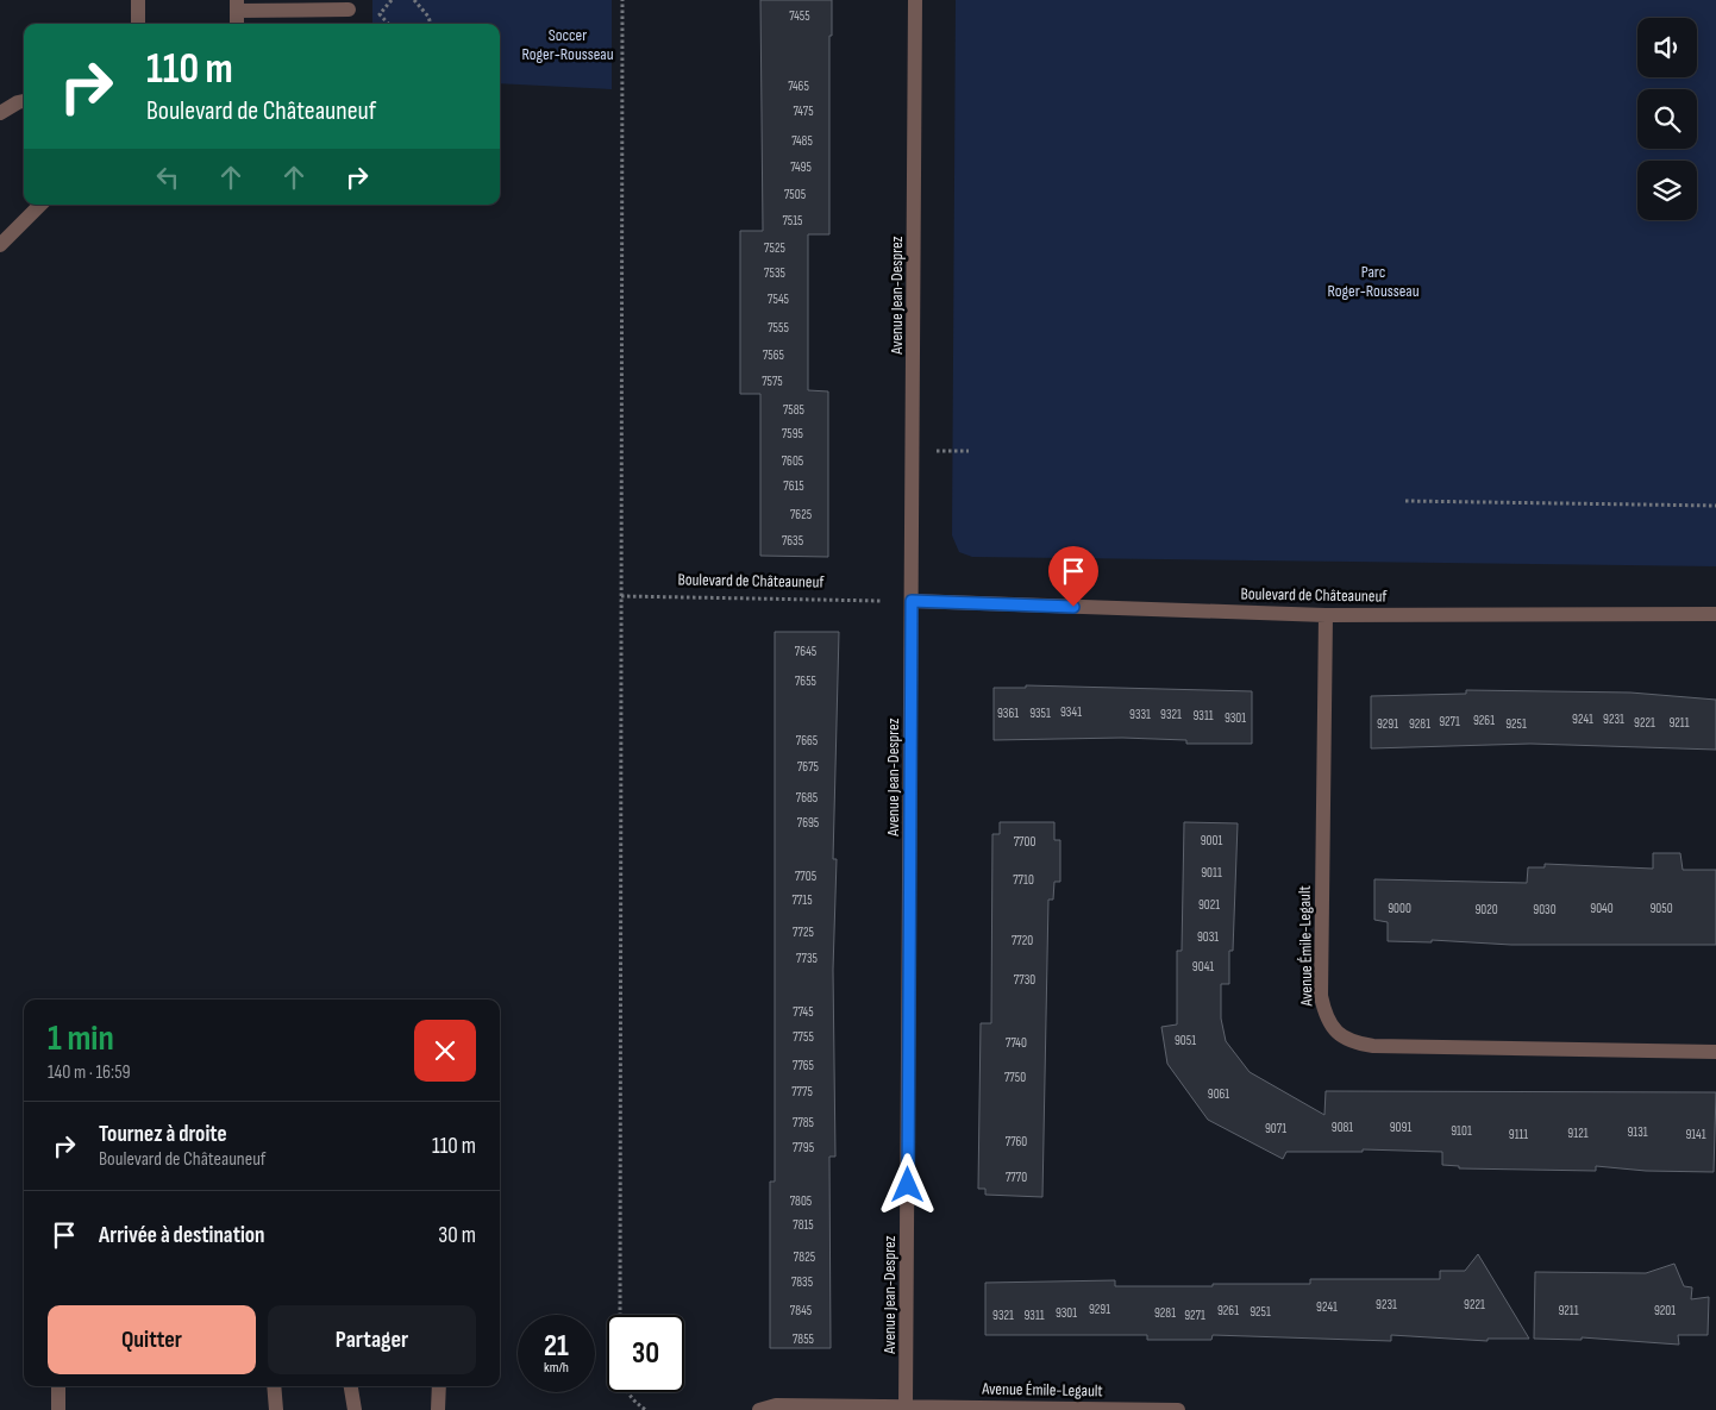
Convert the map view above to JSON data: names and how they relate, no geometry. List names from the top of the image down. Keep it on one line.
{"streets":{"street":["Avenue Jean-Desprez","Boulevard de Châteauneuf","Avenue Émile-Legault"]},"crossings":[["Avenue Jean-Desprez","Boulevard de Châteauneuf"],["Avenue Jean-Desprez","Avenue Émile-Legault"],["Boulevard de Châteauneuf","Avenue Émile-Legault"]],"parks":["Soccer Roger-Rousseau","Parc Roger-Rousseau"],"house_numbers":["7455","7465","7475","7485","7495","7505","7515","7525","7535","7545","7555","7565","7575","7585","7595","7605","7615","7625","7635","7645","7655","9341","9361","9351","9331","9321","9311","9301","9241","9231","9261","9271","9221","9211","9291","9281","9251","7665","7675","7685","7695","9001","7700","9011","7705","7710","7715","9021","9000","9040","9050","9020","9030","7725","9031","7720","7735","9041","7730","7745","7755","9051","7740","7765","7750","7775","9061","7785","9081","9091","9071","9101","9131","9121","9111","9141","7760","7795","7770","7805","7815","7825","7835","9231","9221","9241","9291","7845","9261","9211","9201","9251","9301","9281","9321","9311","9271","7855"],"page":{"turn":["110 m","Boulevard de Châteauneuf"],"heading":["1 min","140 m · 16:59"],"list":[{"name":"Tournez à droite","note":"Boulevard de Châteauneuf","value":"110 m"},{"name":"Arrivée à destination","value":"30 m"}],"buttons":["Quitter","Partager"],"speed":"21 km/h","limit":"30"}}
